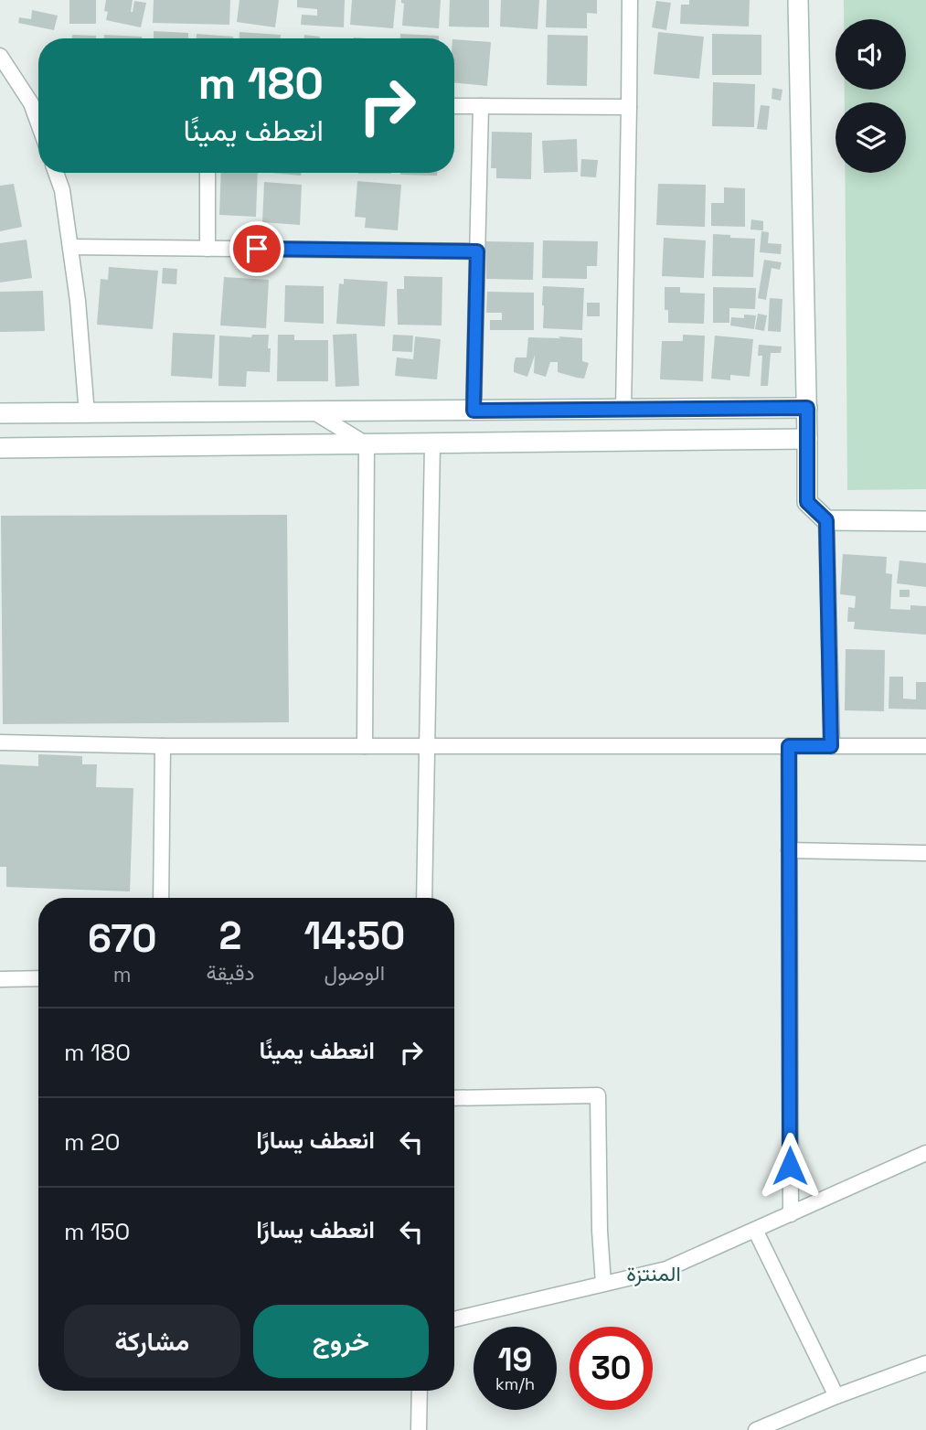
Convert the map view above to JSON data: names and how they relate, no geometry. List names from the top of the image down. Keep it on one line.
{"districts":["المنتزة"],"page":{"turn":["180 m","انعطف يمينًا"],"eta":["14:50","الوصول","2","دقيقة","670","m"],"list":[{"name":"انعطف يمينًا","value":"180 m"},{"name":"انعطف يسارًا","value":"20 m"},{"name":"انعطف يسارًا","value":"150 m"}],"buttons":["خروج","مشاركة"],"speed":"19 km/h","limit":"30"}}
